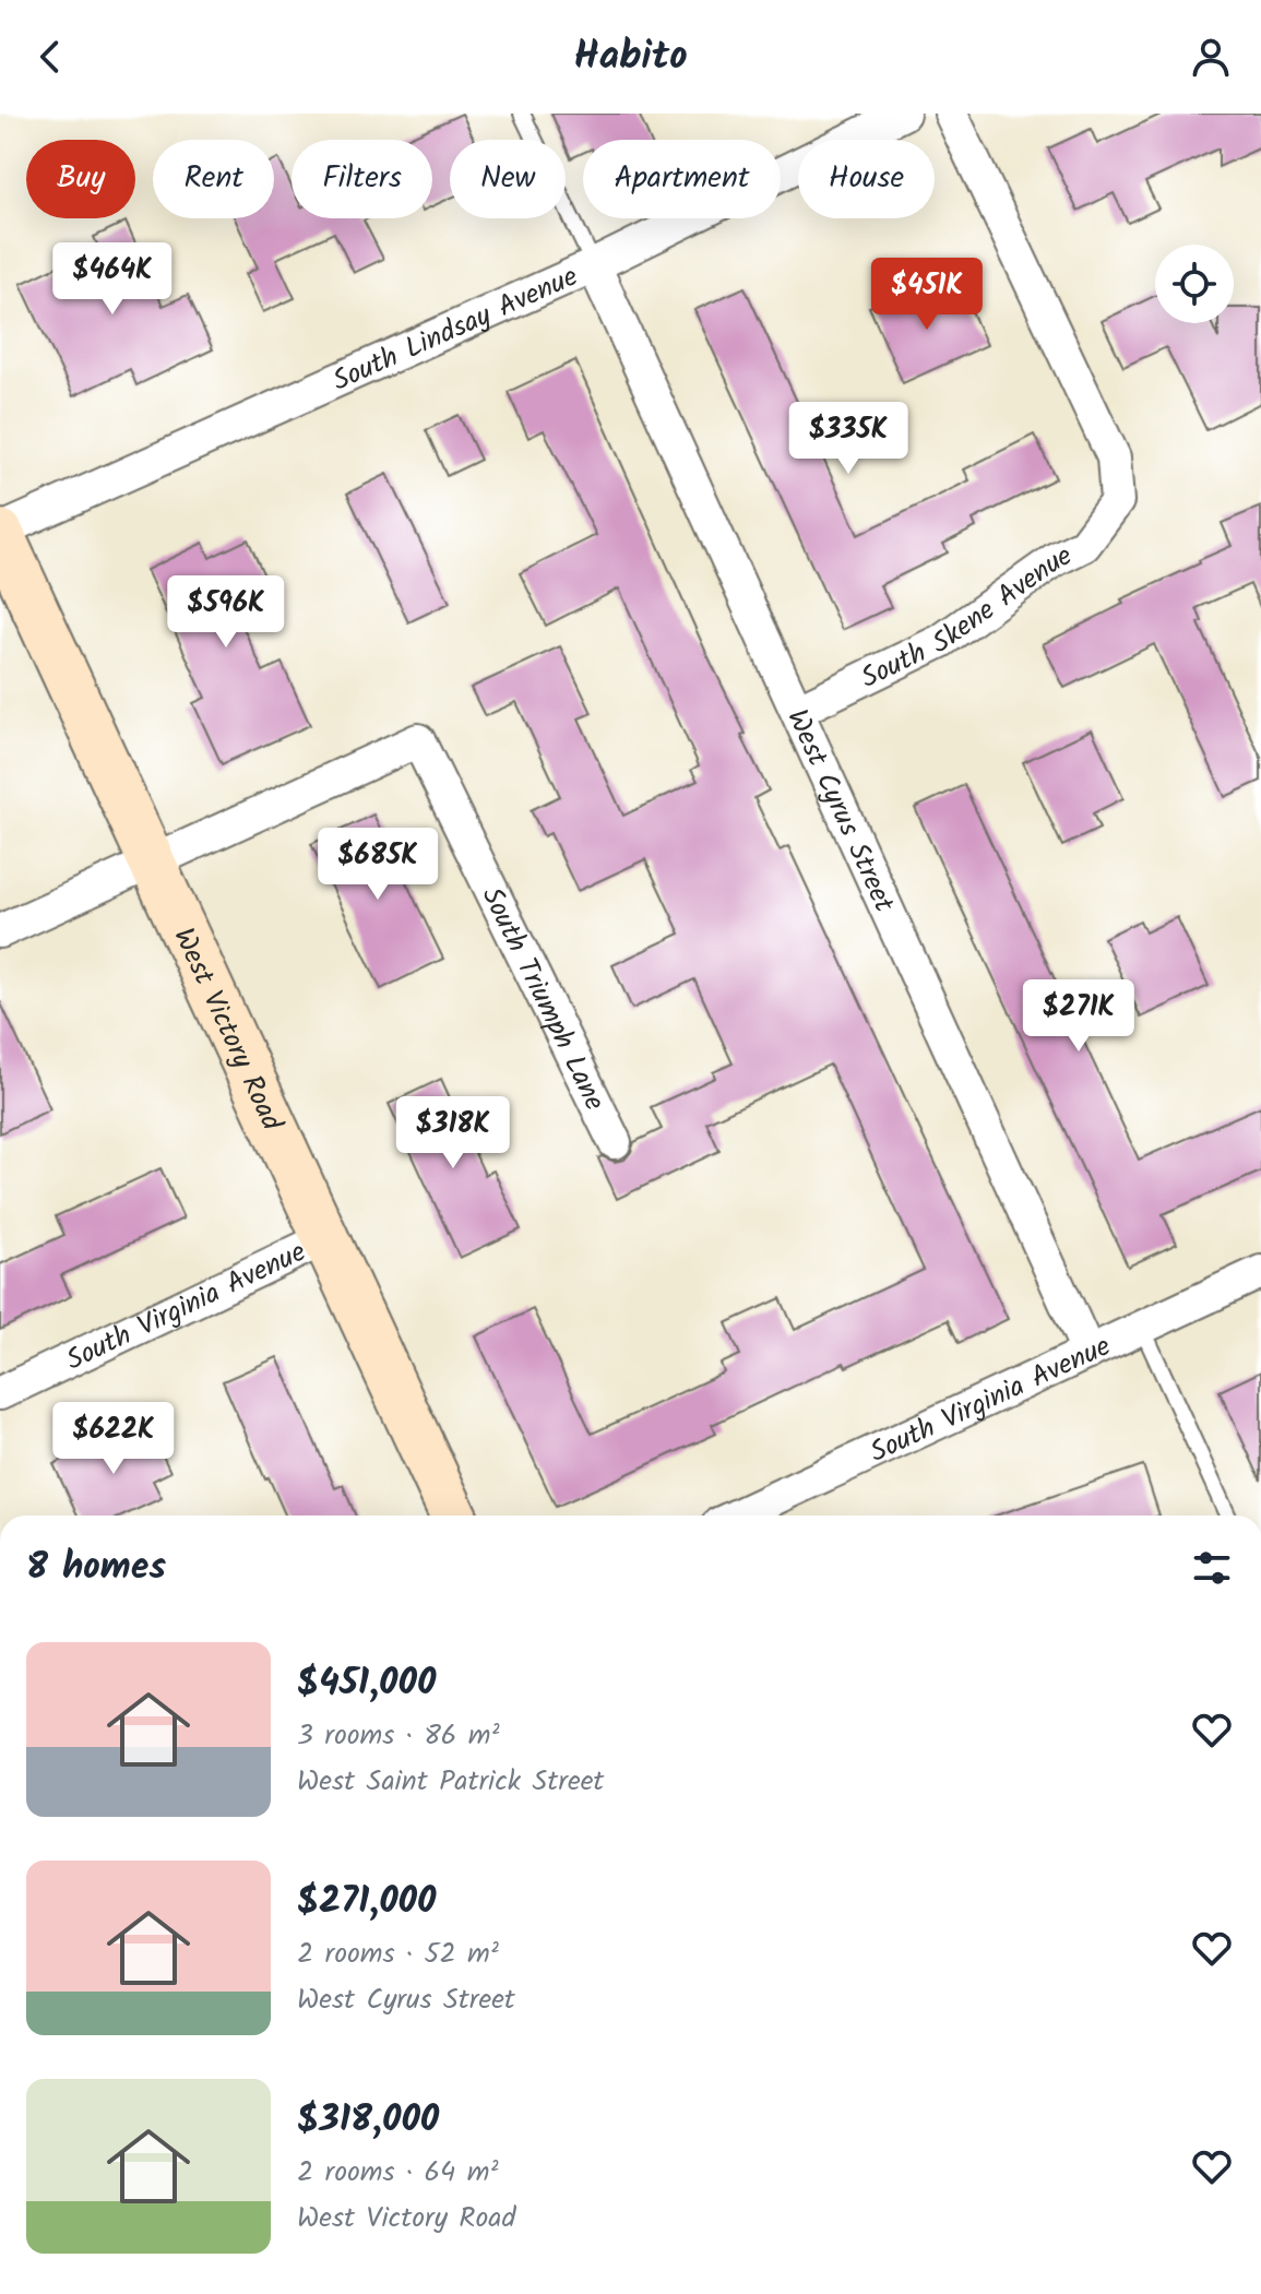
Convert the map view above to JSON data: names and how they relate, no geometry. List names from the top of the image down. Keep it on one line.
{"streets":{"street":["South Lindsay Avenue","South Skene Avenue","West Cyrus Street","South Triumph Lane","West Victory Road","South Virginia Avenue"]},"crossings":[["South Lindsay Avenue","West Cyrus Street"],["South Lindsay Avenue","West Victory Road"],["South Skene Avenue","West Cyrus Street"],["West Cyrus Street","South Virginia Avenue"],["South Triumph Lane","West Victory Road"],["West Victory Road","South Virginia Avenue"]],"page":{"header":"Habito","chip":["Buy","Rent","Filters","New","Apartment","House"],"price":["$464K","$451K","$335K","$596K","$685K","$271K","$318K","$622K"],"heading":"8 homes","list":[{"name":"$451,000","note":"3 rooms · 86 m² · West Saint Patrick Street"},{"name":"$271,000","note":"2 rooms · 52 m² · West Cyrus Street"},{"name":"$318,000","note":"2 rooms · 64 m² · West Victory Road"}]}}
